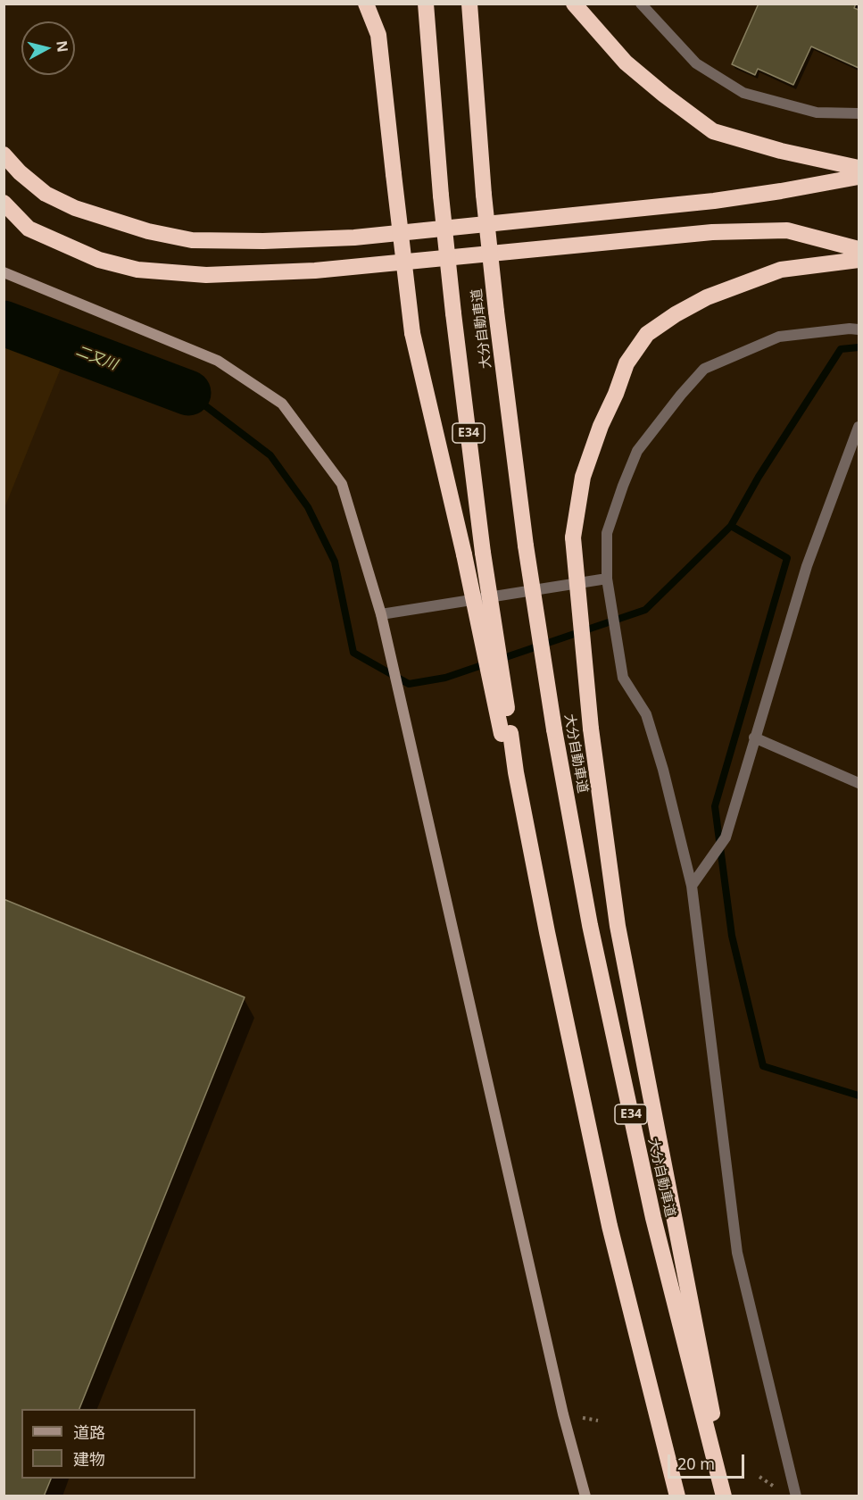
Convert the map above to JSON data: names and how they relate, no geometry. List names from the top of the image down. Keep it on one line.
{"streets":{"highway":["大分自動車道","E34"]},"water":["二又川"],"legend":["道路","建物"],"scale_bar":"20 m","north":"right"}
